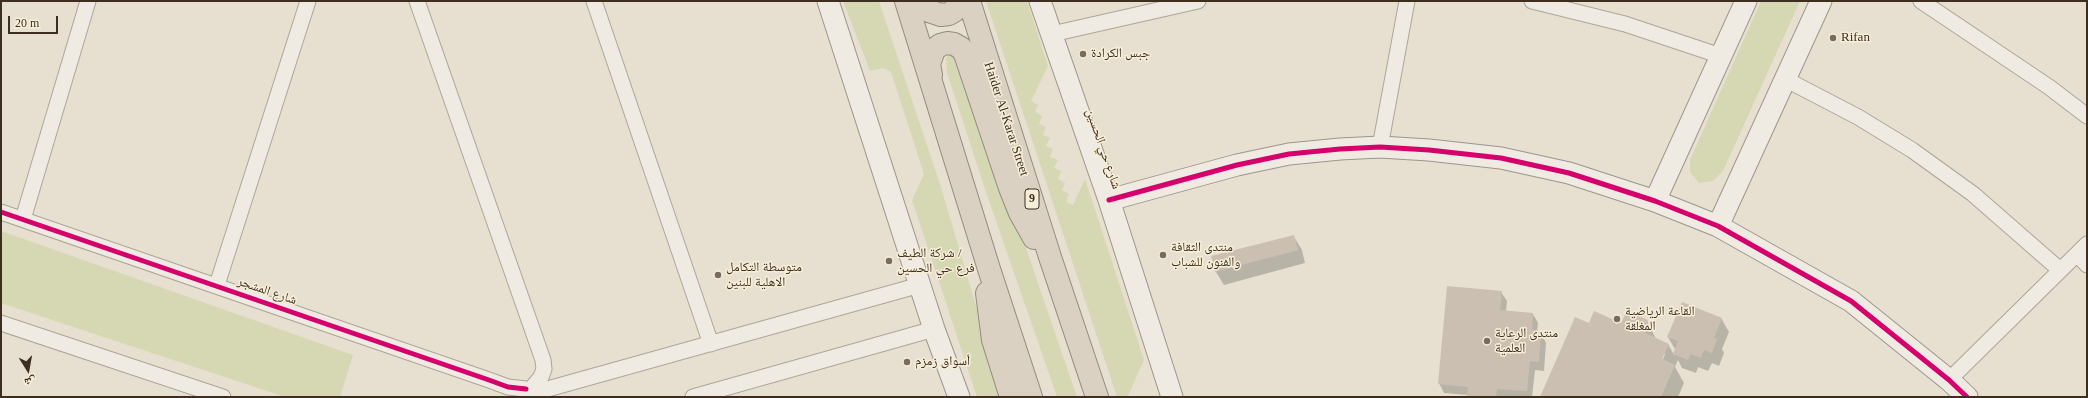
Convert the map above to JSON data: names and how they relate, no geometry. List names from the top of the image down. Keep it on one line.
{"streets":{"highway":["Haider Al-Karar Street","9"],"street":["شارع حي الحسين","شارع المشجر"]},"places":["Rifan","جبس الكرادة","منتدى الثقافة والفنون للشباب","شركة الطيف / فرع حي الحسين","متوسطة التكامل الاهلية للبنين","القاعة الرياضية المغلقة","منتدى الرعاية العلمية","أسواق زمزم"],"scale_bar":"20 m","north":"bottom"}
